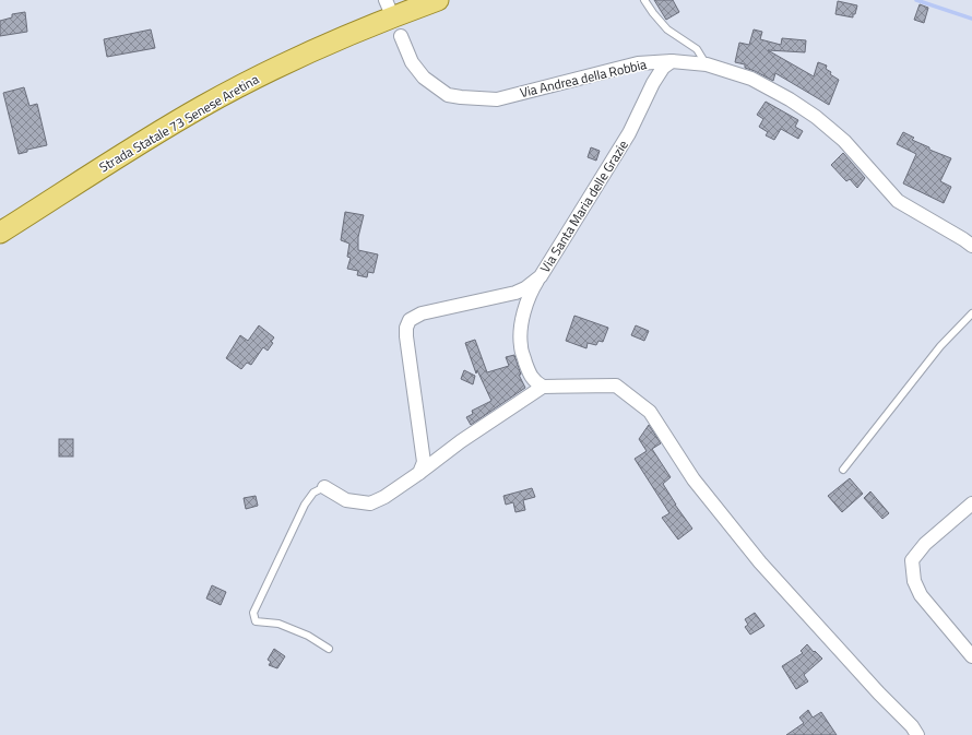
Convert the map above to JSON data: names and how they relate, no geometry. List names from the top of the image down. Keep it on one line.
{"streets":{"main road":["Strada Statale 73 Senese Aretina"],"street":["Via Andrea della Robbia","Via Santa Maria delle Grazie"]},"crossings":[["Via Andrea della Robbia","Via Santa Maria delle Grazie"]]}
